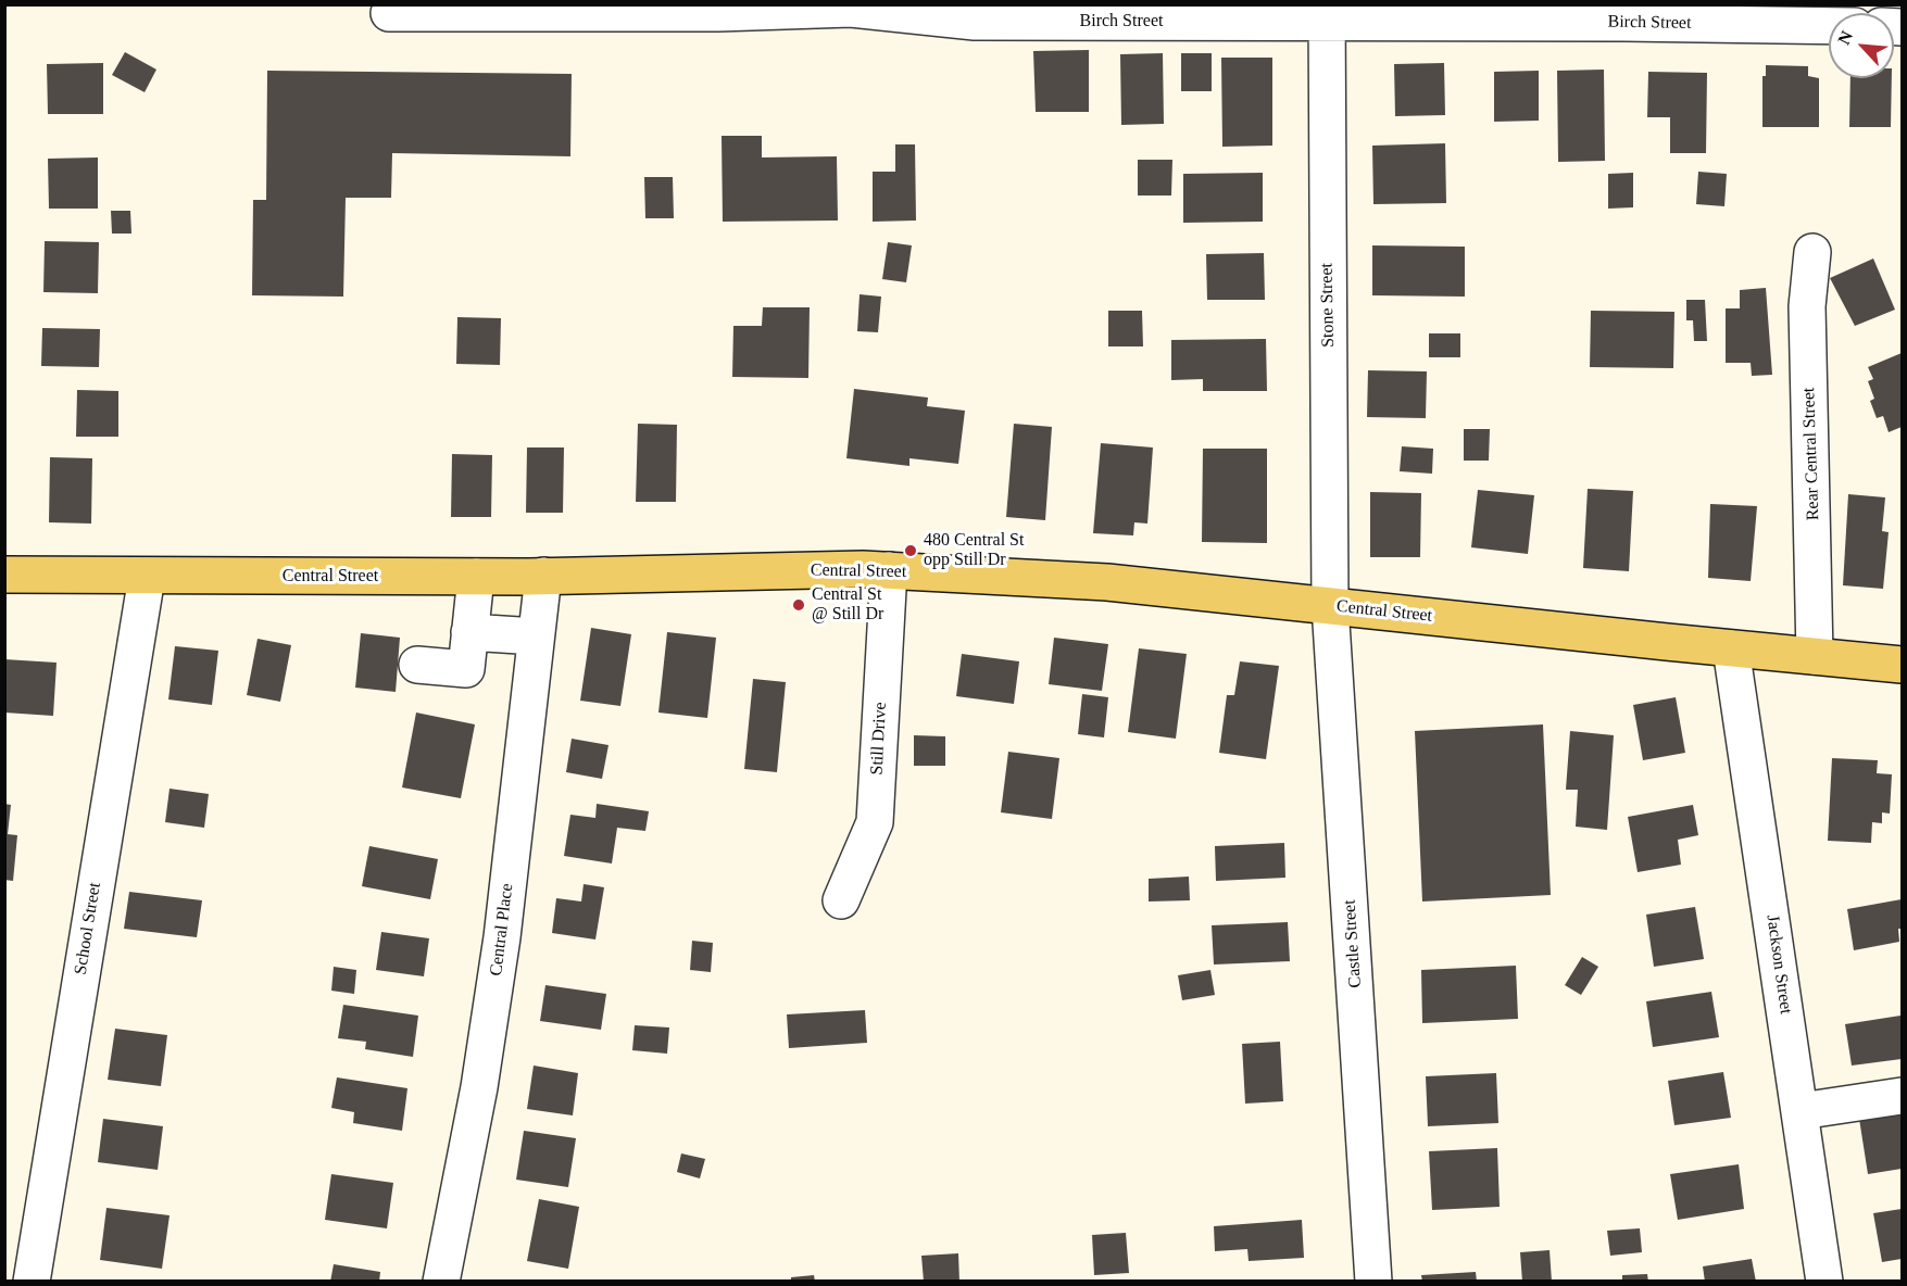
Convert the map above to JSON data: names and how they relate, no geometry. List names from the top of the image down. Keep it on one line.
{"streets":{"main road":["Central Street"],"street":["Birch Street","Stone Street","Rear Central Street","Still Drive","School Street","Central Place","Castle Street","Jackson Street"]},"crossings":[["Birch Street","Stone Street"],["Stone Street","Central Street"],["Stone Street","Castle Street"],["Rear Central Street","Central Street"],["Central Street","Still Drive"],["Central Street","School Street"],["Central Street","Central Place"],["Central Street","Castle Street"],["Central Street","Jackson Street"]],"places":["480 Central St opp Still Dr","Central St @ Still Dr"],"north":"top left"}
